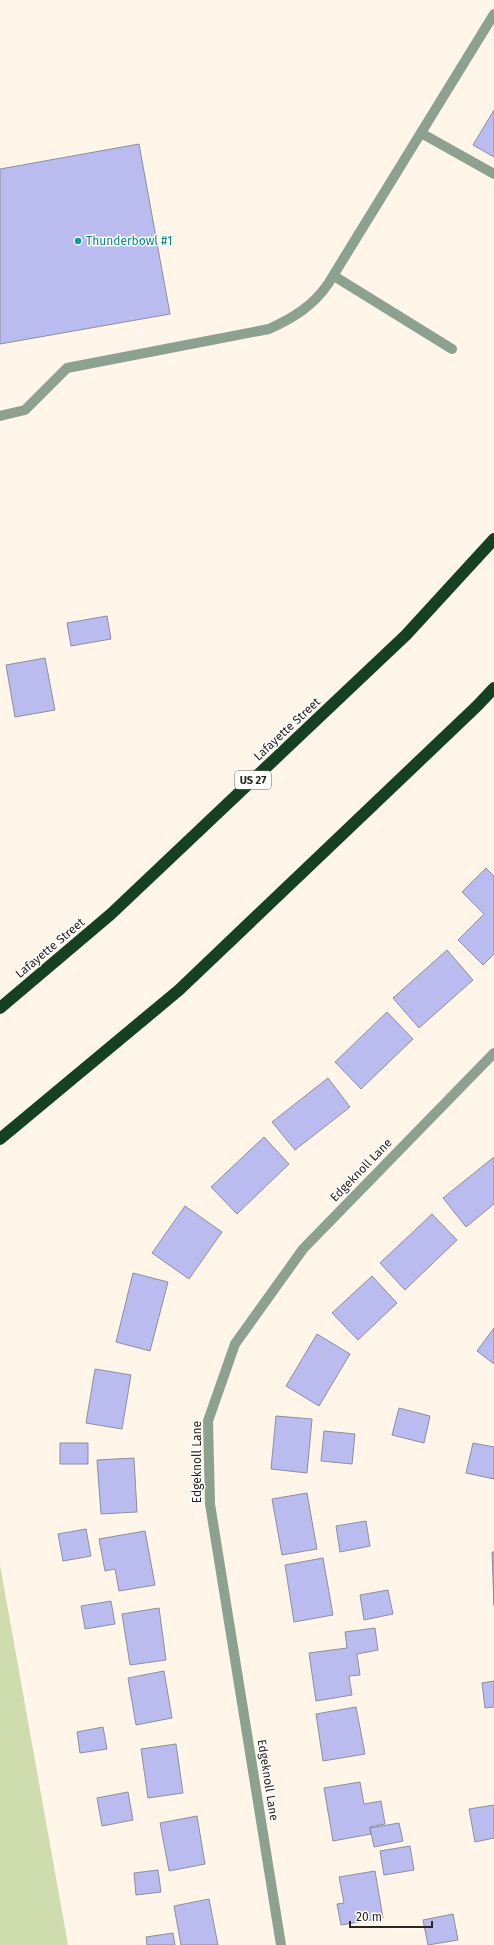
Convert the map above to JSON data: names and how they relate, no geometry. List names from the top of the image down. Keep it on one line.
{"streets":{"highway":["Lafayette Street","US 27"],"street":["Edgeknoll Lane"]},"places":["Thunderbowl #1"],"scale_bar":"20 m"}
